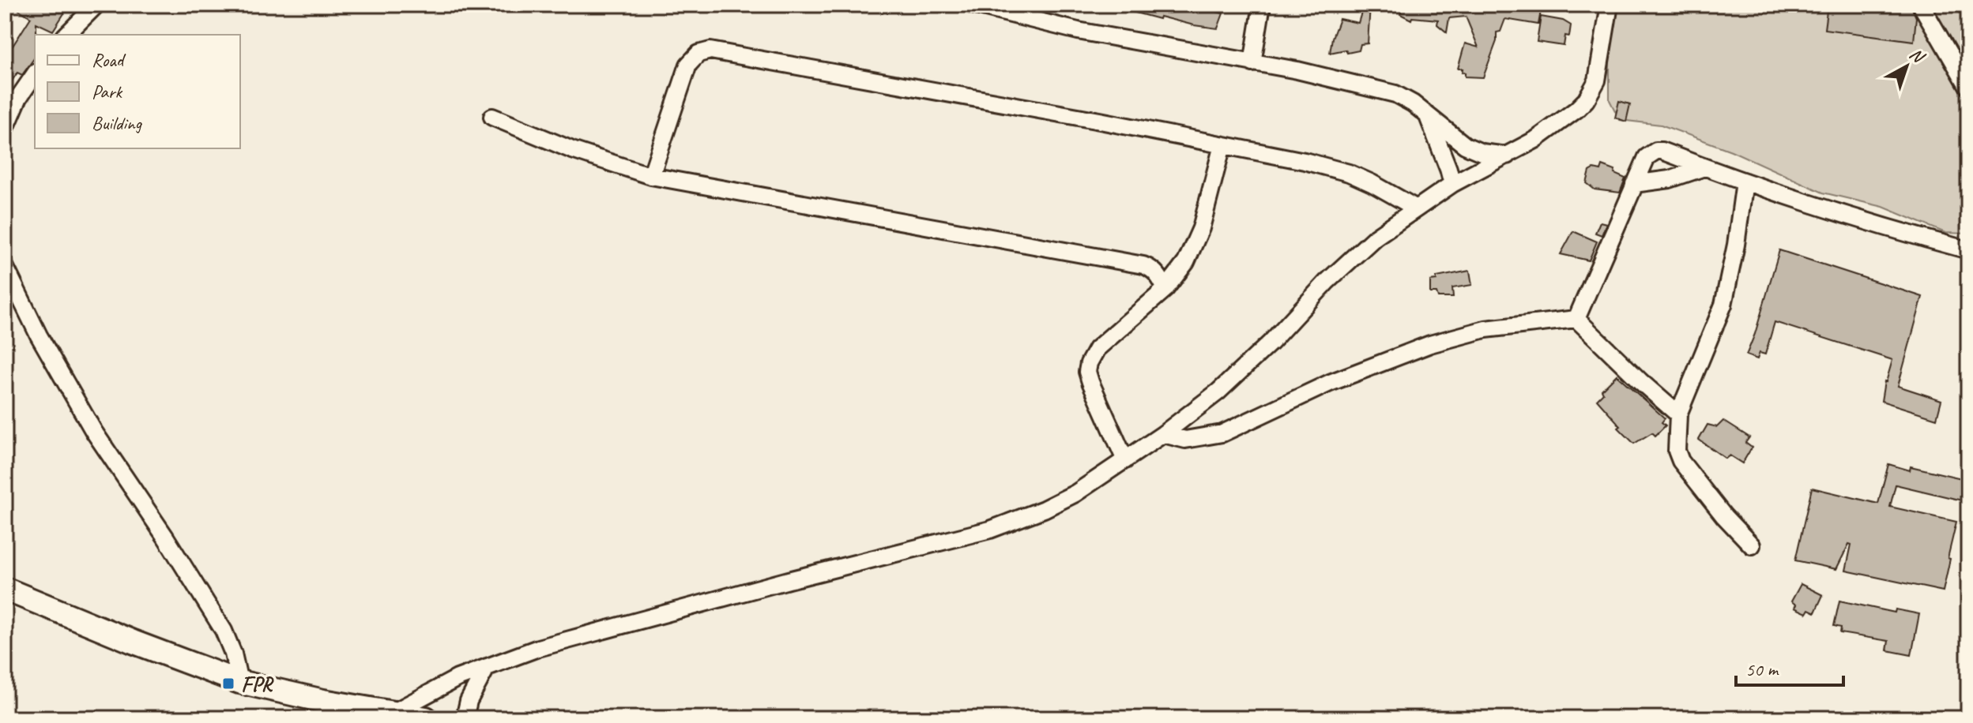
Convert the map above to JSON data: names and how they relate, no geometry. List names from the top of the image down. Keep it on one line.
{"places":{"transit":["FPR"]},"legend":["Road","Park","Building"],"scale_bar":"50 m","north":"top right"}
